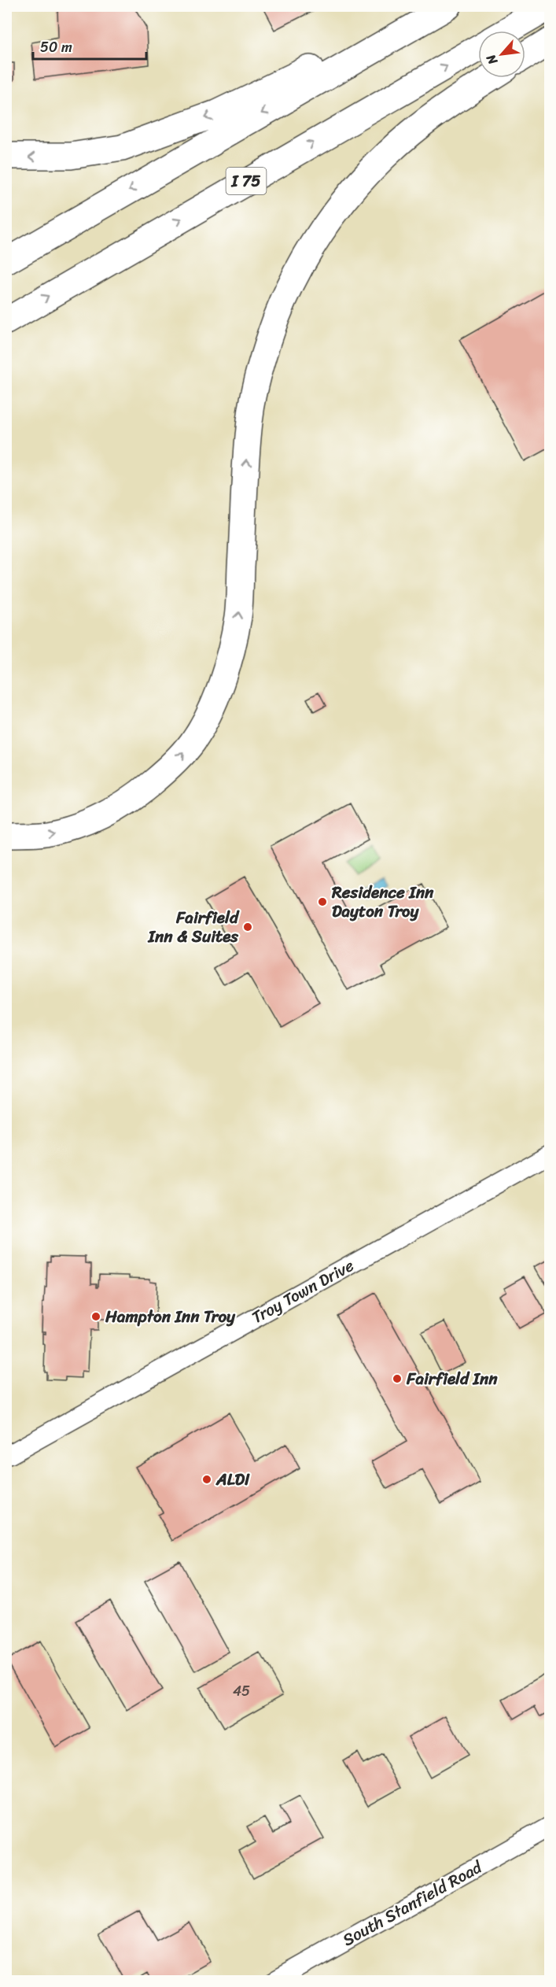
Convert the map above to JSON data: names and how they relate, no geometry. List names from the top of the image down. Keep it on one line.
{"streets":{"highway":["I 75"],"street":["Troy Town Drive","South Stanfield Road"]},"places":["Residence Inn Dayton Troy","Fairfield Inn & Suites","Hampton Inn Troy","Fairfield Inn","ALDI"],"house_numbers":["45"],"scale_bar":"50 m","north":"bottom left"}
